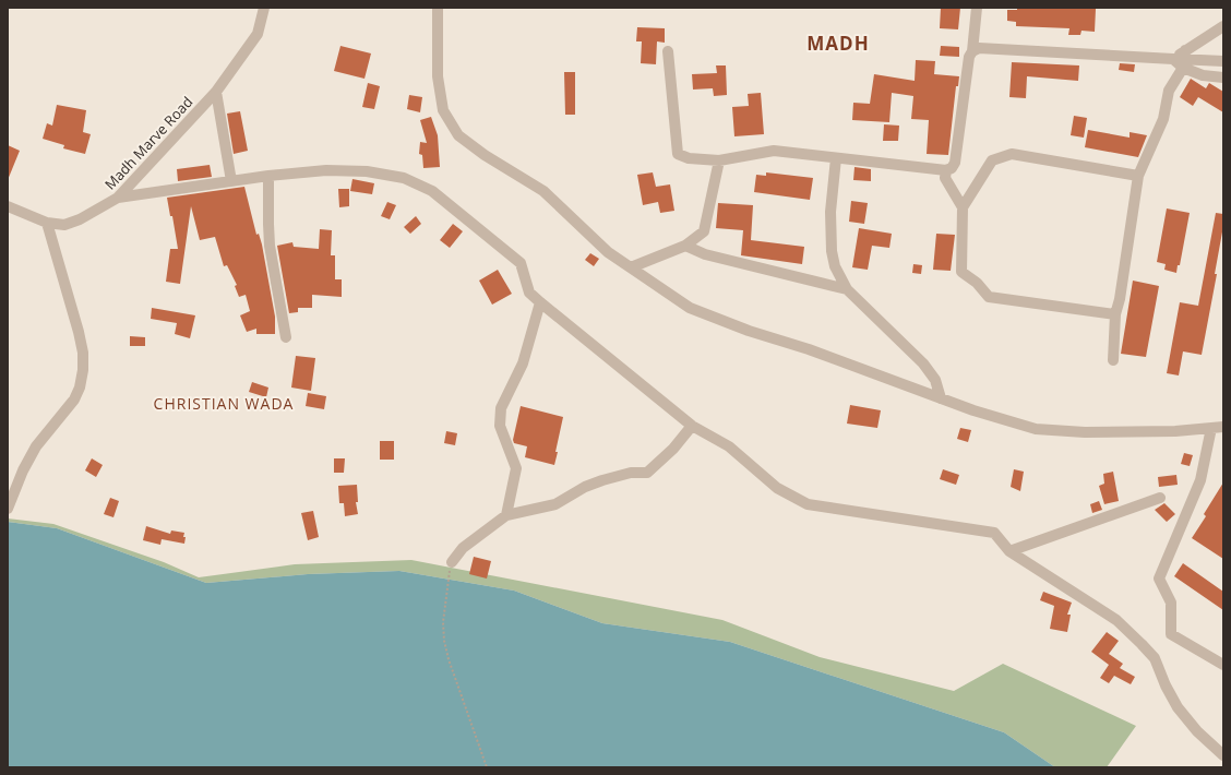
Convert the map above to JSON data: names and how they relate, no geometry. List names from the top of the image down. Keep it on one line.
{"streets":{"street":["Madh Marve Road"]},"districts":["MADH","CHRISTIAN WADA"]}
